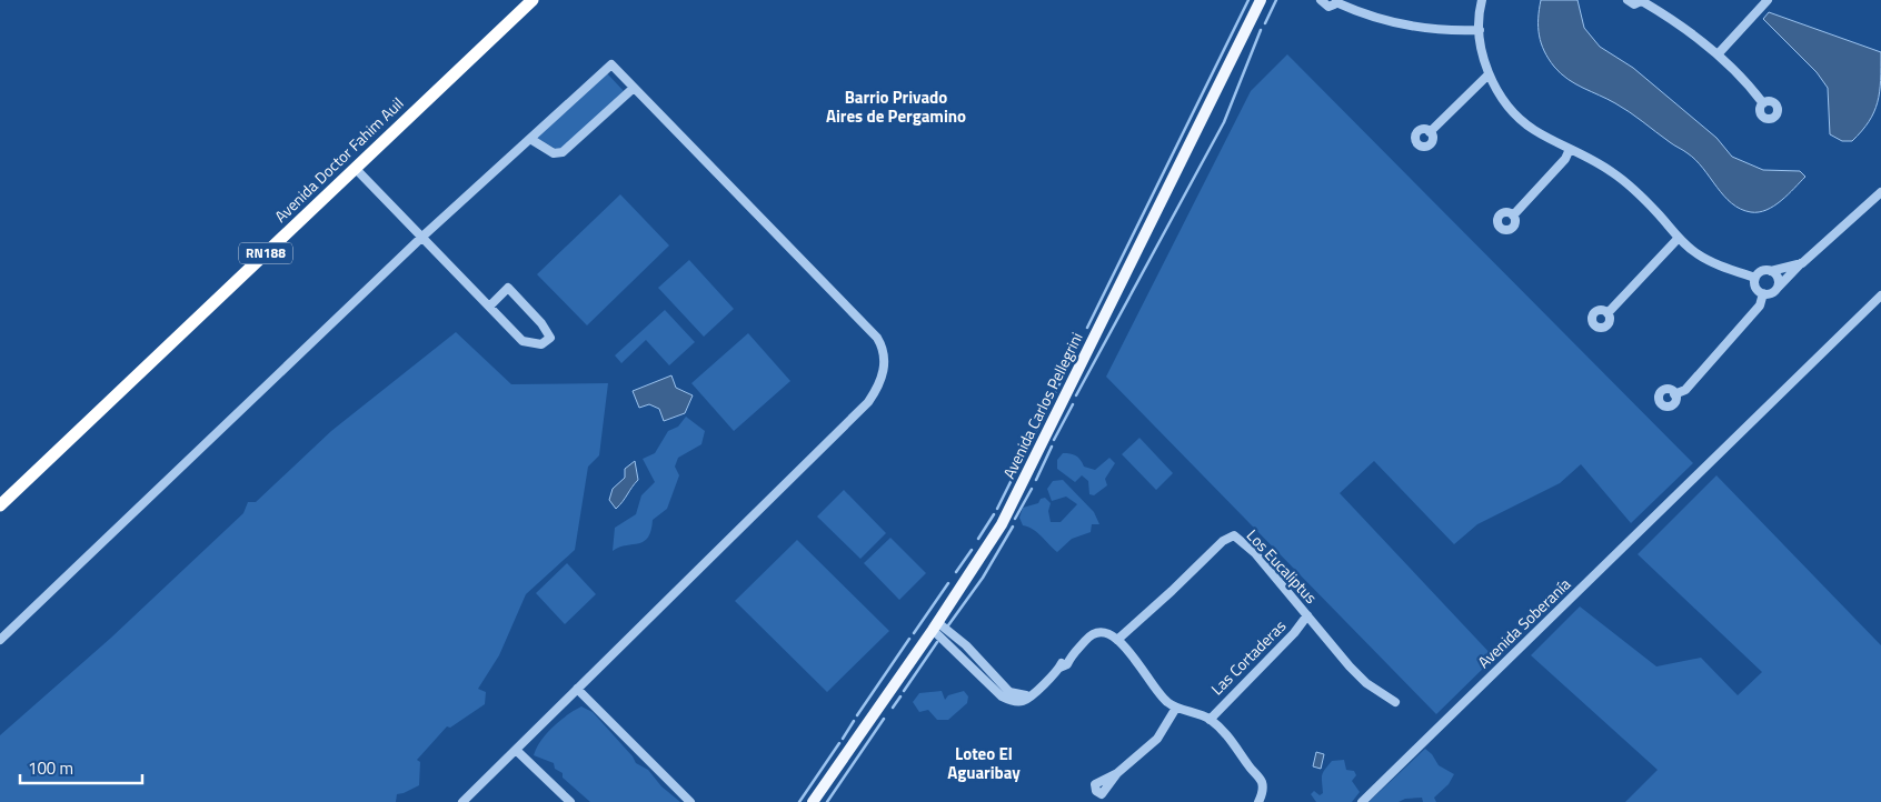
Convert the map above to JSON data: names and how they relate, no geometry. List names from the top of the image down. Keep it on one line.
{"streets":{"highway":["Avenida Doctor Fahim Auil","RN188"],"main road":["Avenida Carlos Pellegrini"],"street":["Los Eucaliptus","Avenida Soberanía","Las Cortaderas"]},"crossings":[["Los Eucaliptus","Las Cortaderas"]],"districts":["Barrio Privado Aires de Pergamino","Loteo El Aguaribay"],"scale_bar":"100 m"}
